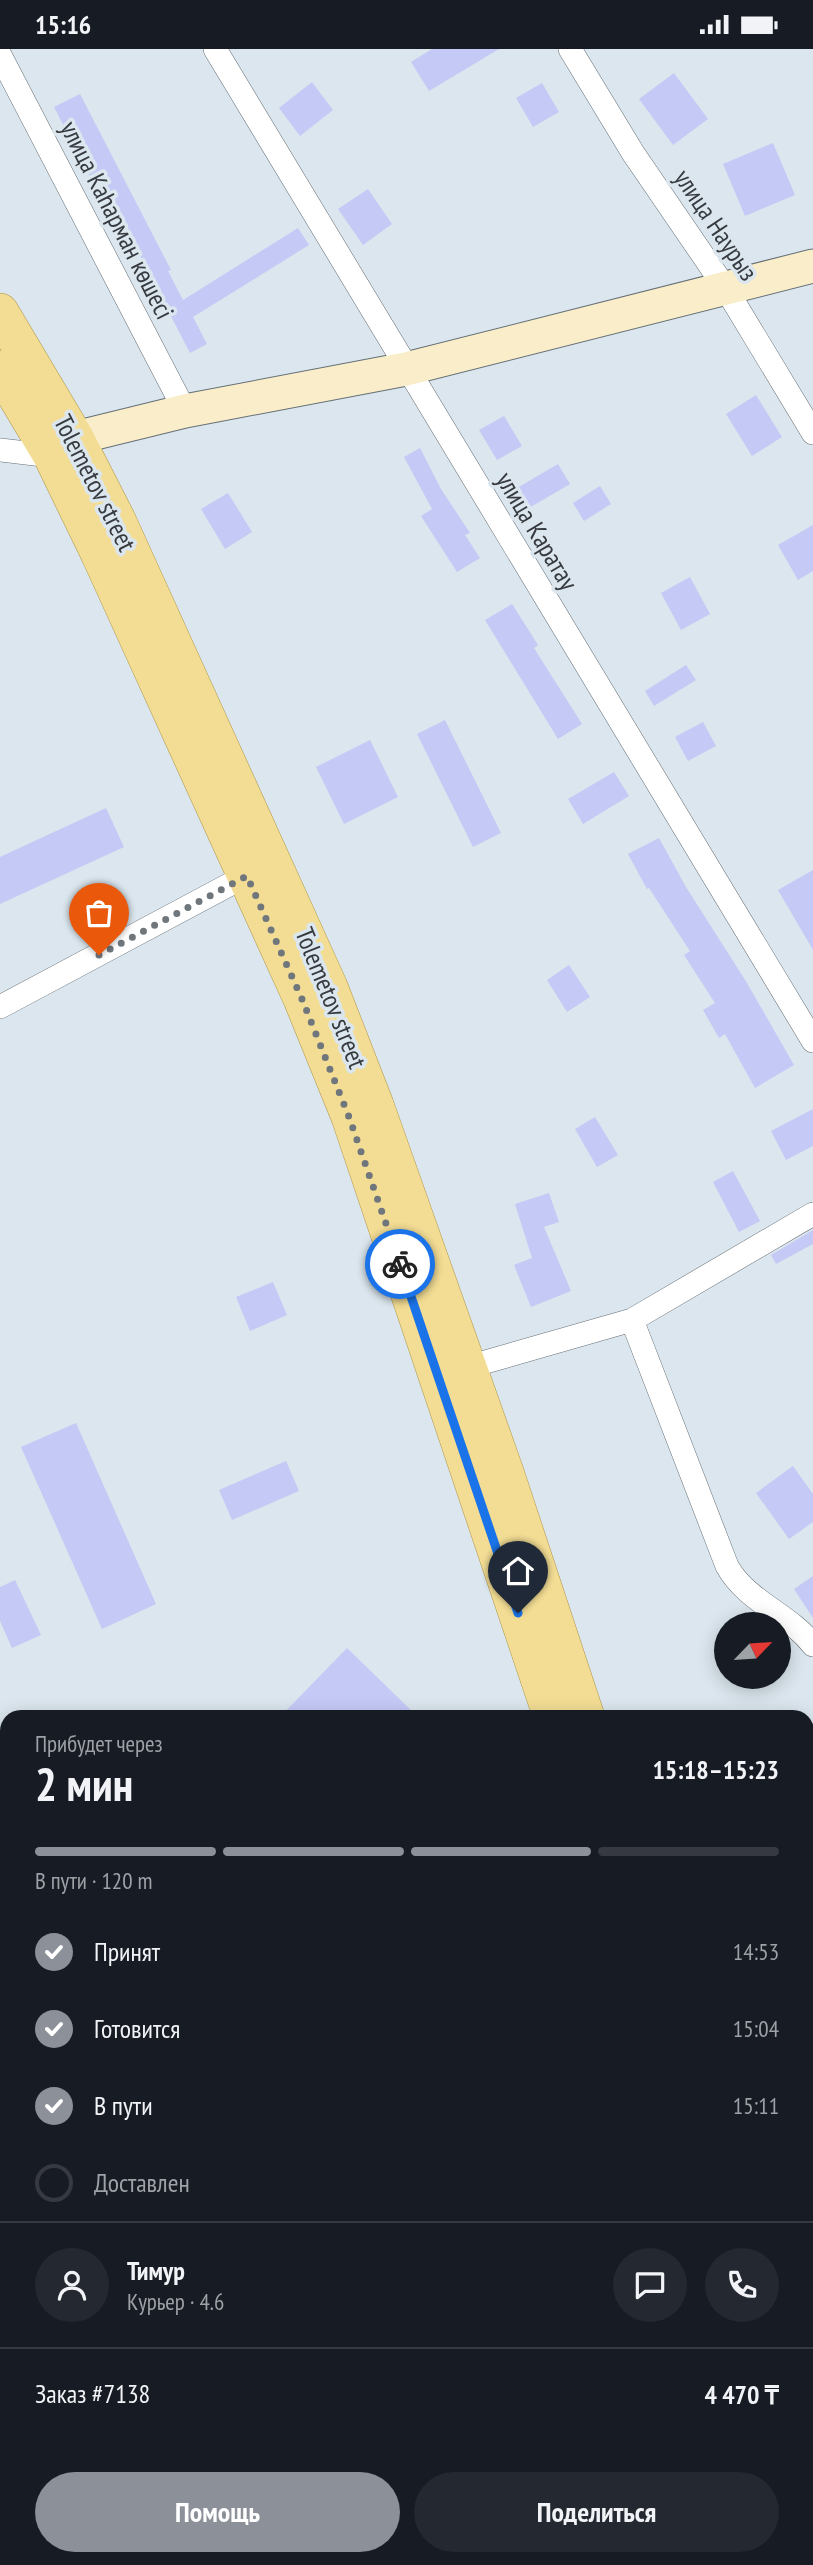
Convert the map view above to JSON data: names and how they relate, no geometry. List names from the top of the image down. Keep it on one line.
{"streets":{"main road":["Tolemetov street"],"street":["улица Каһарман көшесі","улица Наурыз","улица Каратау"]},"north":"top right","page":{"status":"15:16","heading":["2 мин","Прибудет через","15:18–15:23"],"panel":["Тимур","Курьер · 4.6","Заказ #7138","4 470 ₸"],"bar":"В пути · 120 m","list":[["Принят","14:53"],["Готовится","15:04"],["В пути","15:11"],"Доставлен"],"buttons":["Помощь","Поделиться"]}}
